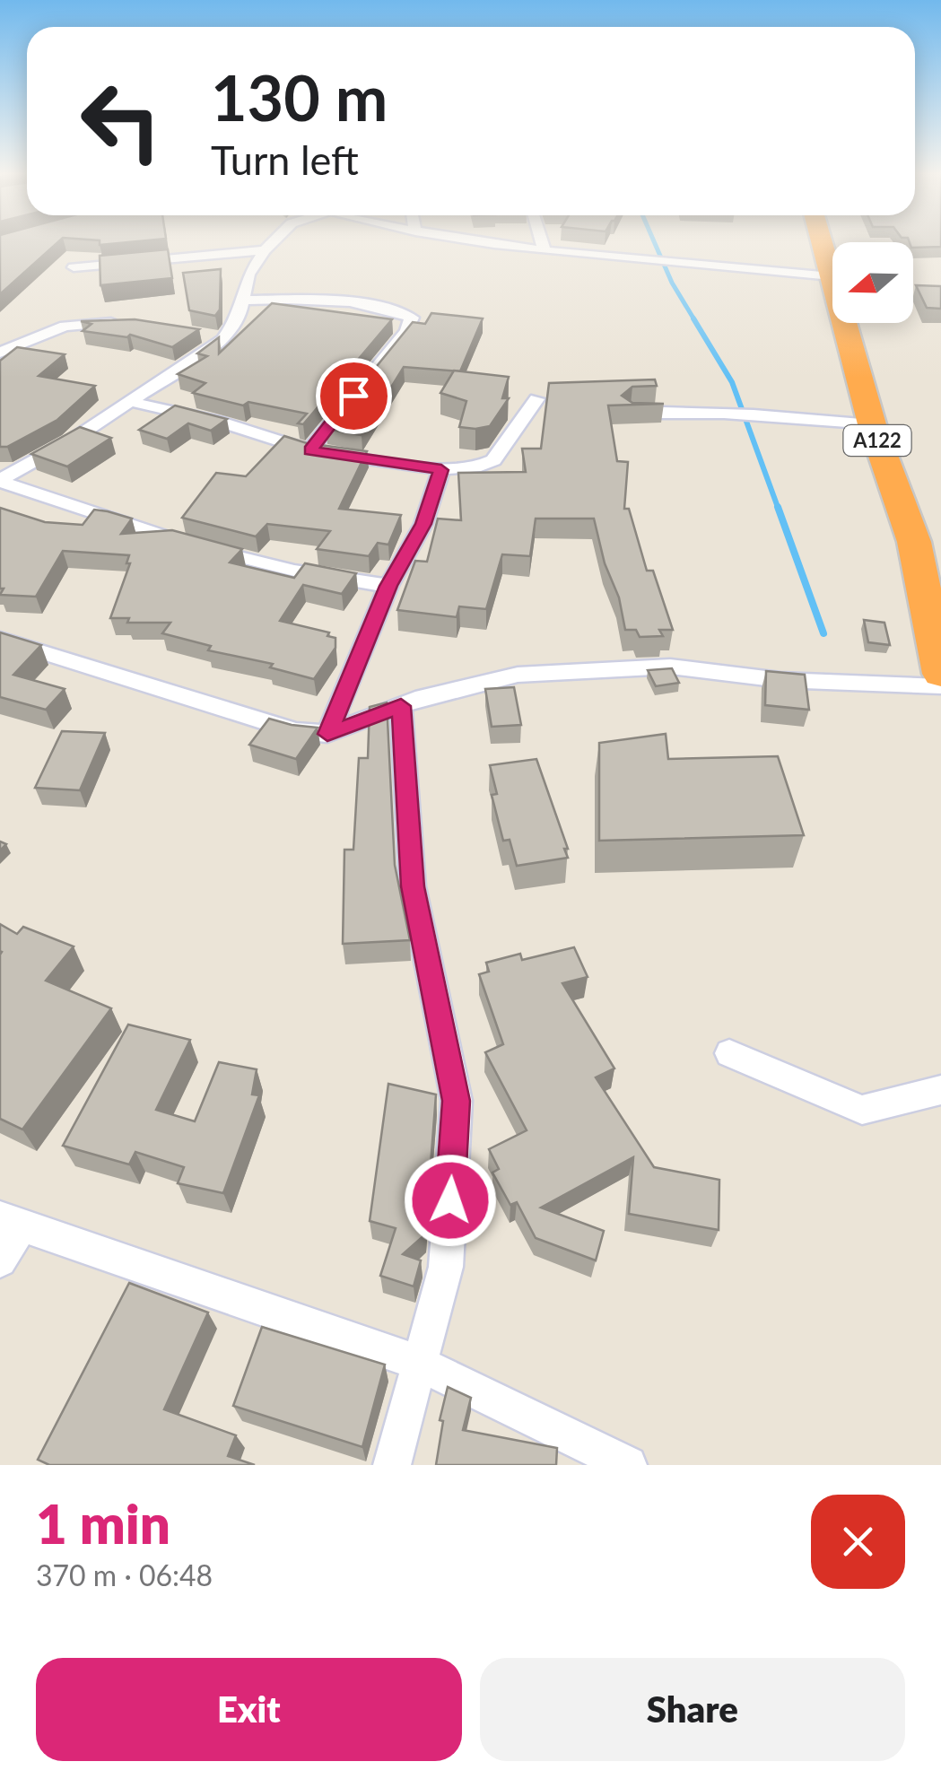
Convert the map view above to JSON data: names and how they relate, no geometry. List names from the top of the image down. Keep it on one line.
{"streets":{"highway":["A122"]},"north":"left","page":{"turn":["130 m","Turn left"],"heading":["1 min","370 m · 06:48"],"buttons":["Exit","Share"]}}
